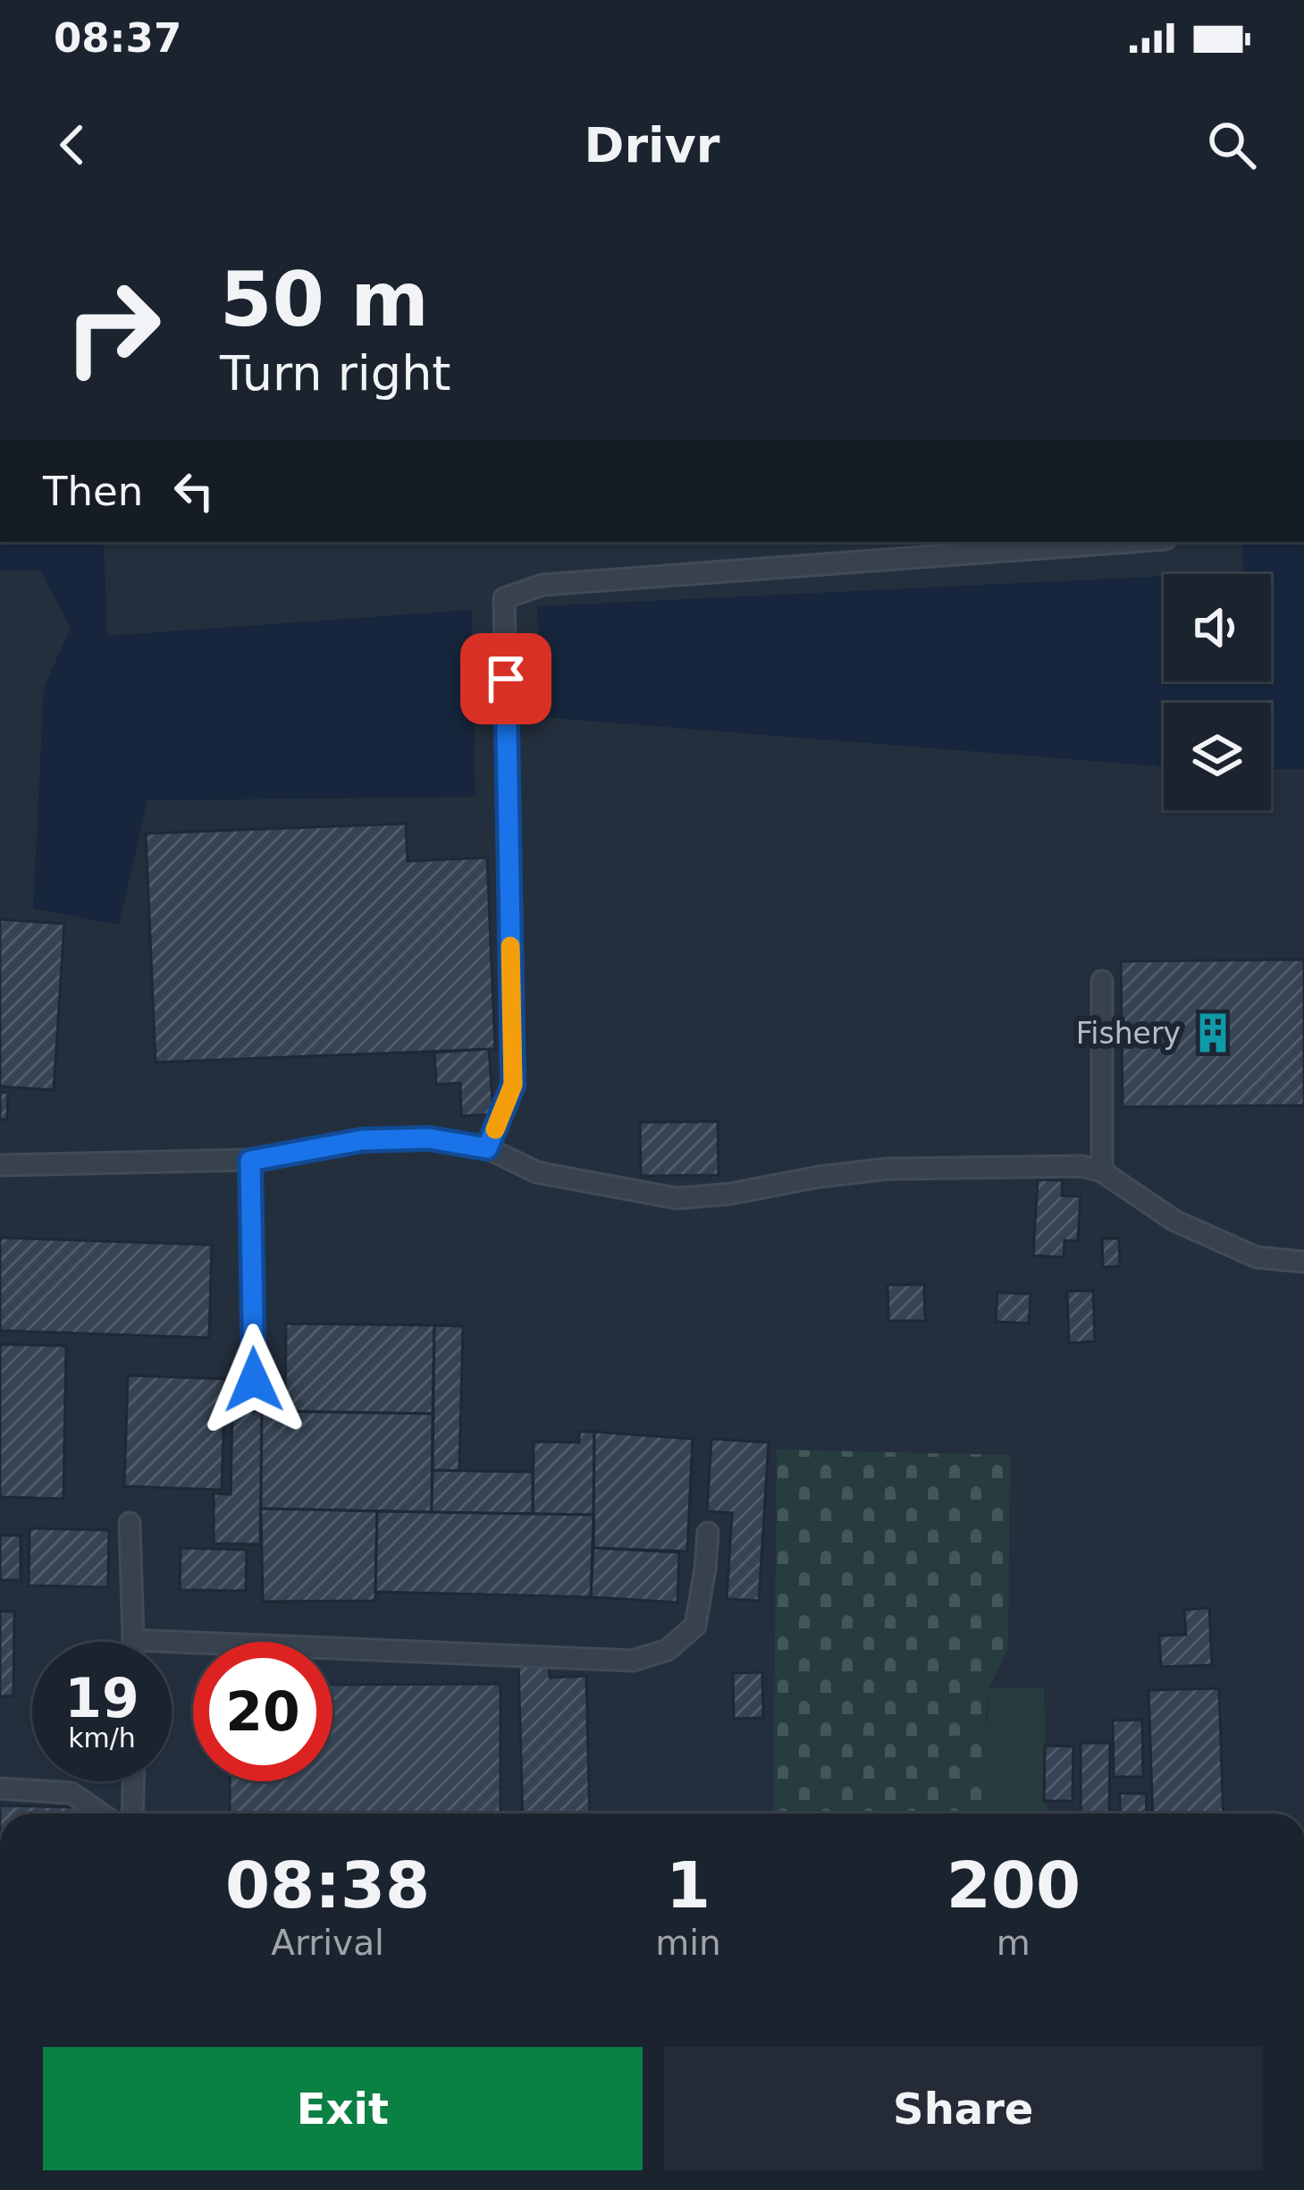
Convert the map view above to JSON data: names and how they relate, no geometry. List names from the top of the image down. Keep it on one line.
{"places":{"building":["Fishery"]},"page":{"status":"08:37","header":"Drivr","turn":["50 m","Turn right"],"then":"Then","speed":"19 km/h","limit":"20","eta":["08:38","Arrival","1","min","200","m"],"buttons":["Exit","Share"]}}
